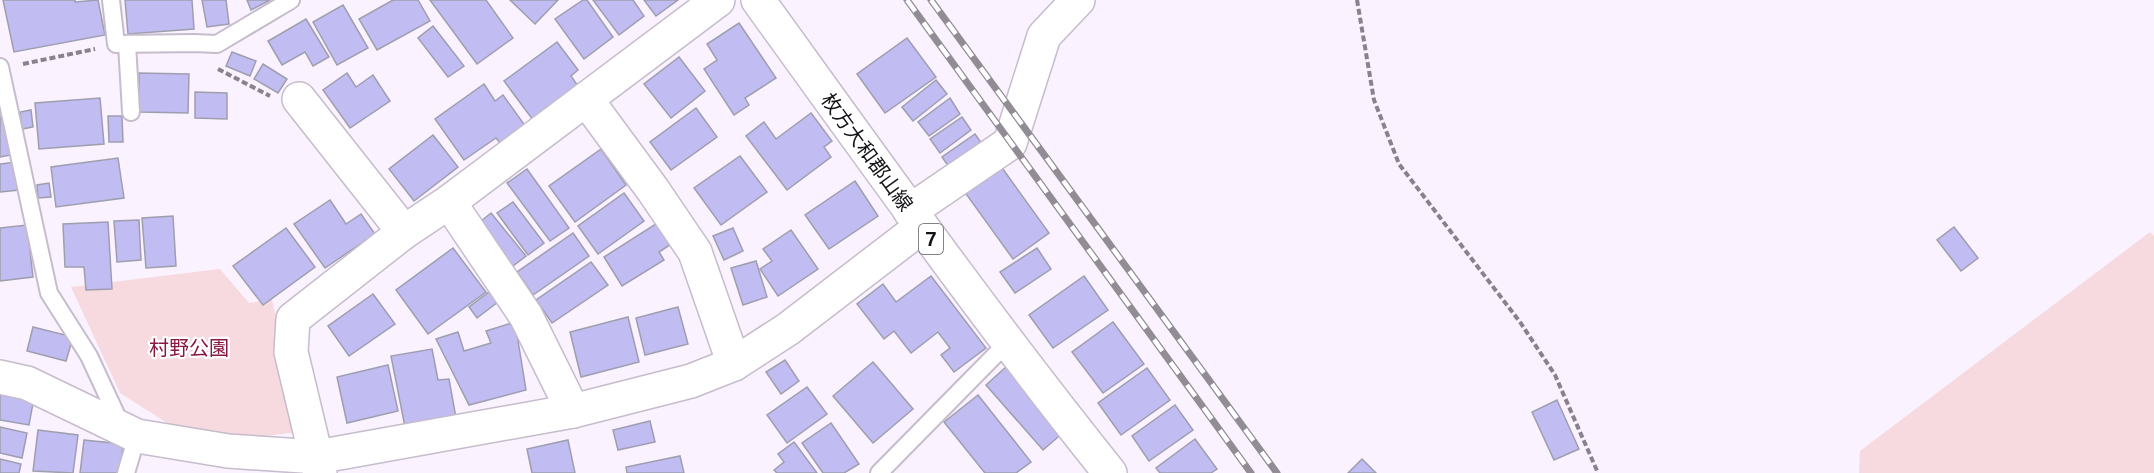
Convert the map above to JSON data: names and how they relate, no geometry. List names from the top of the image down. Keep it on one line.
{"streets":{"street":["枚方大和郡山線","7"]},"parks":["村野公園"]}
